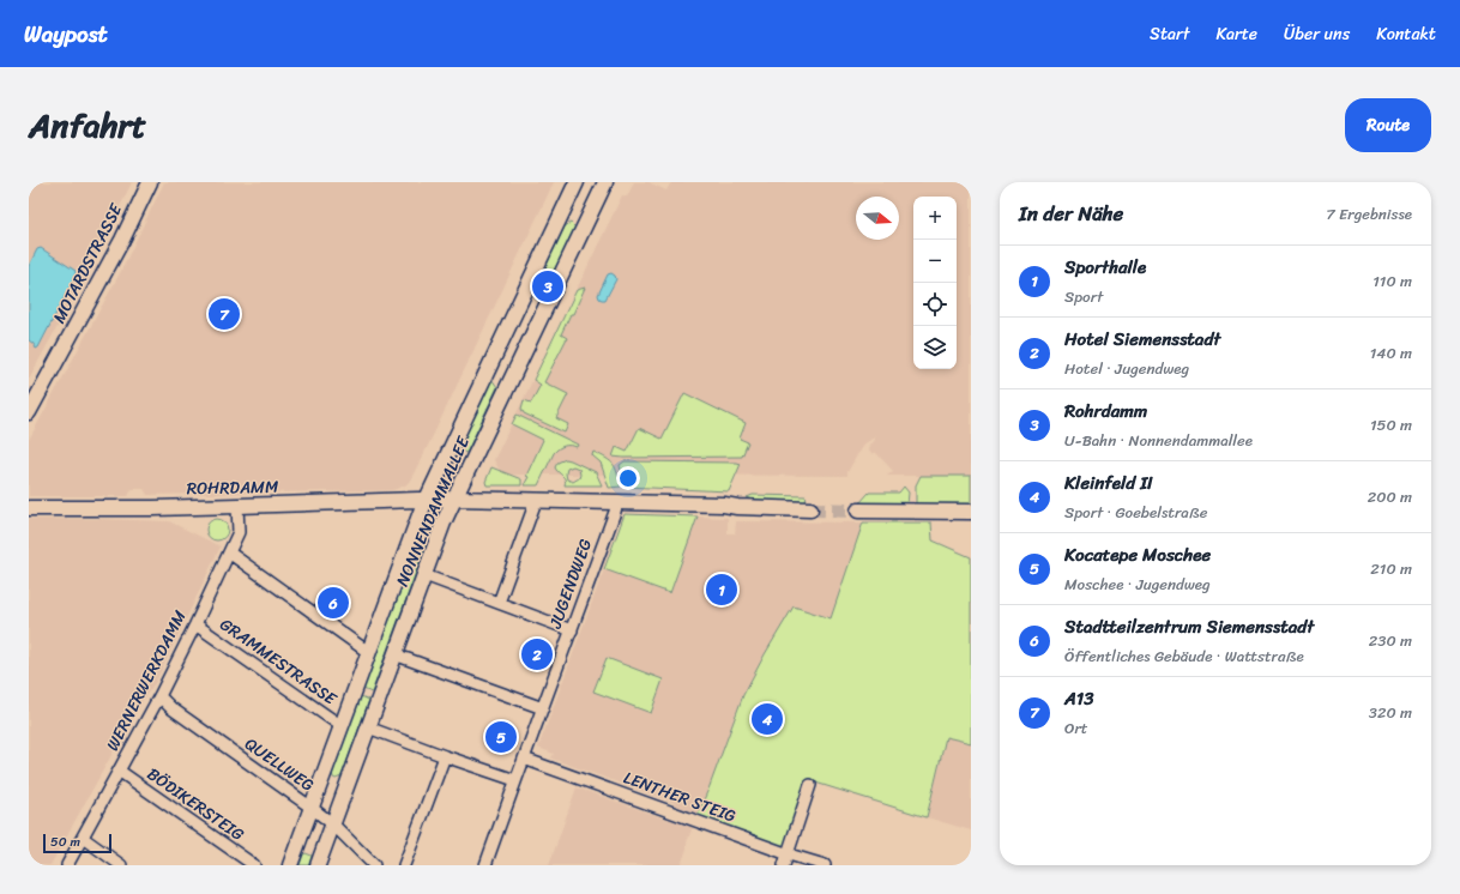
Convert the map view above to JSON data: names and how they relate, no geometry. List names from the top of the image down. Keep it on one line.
{"streets":{"main road":["MOTARDSTRASSE","ROHRDAMM","NONNENDAMMALLEE"],"street":["JUGENDWEG","GRAMMESTRASSE","WERNERWERKDAMM","QUELLWEG","LENTHER STEIG","BÖDIKERSTEIG"]},"crossings":[["ROHRDAMM","NONNENDAMMALLEE"],["ROHRDAMM","JUGENDWEG"],["ROHRDAMM","WERNERWERKDAMM"],["NONNENDAMMALLEE","GRAMMESTRASSE"],["NONNENDAMMALLEE","QUELLWEG"],["JUGENDWEG","LENTHER STEIG"],["GRAMMESTRASSE","WERNERWERKDAMM"],["WERNERWERKDAMM","QUELLWEG"],["WERNERWERKDAMM","BÖDIKERSTEIG"]],"scale_bar":"50 m","north":"right","page":{"header":"Waypost","nav":["Start","Karte","Über uns","Kontakt"],"title":"Anfahrt","buttons":"Route","heading":["In der Nähe","7 Ergebnisse"],"map_buttons":["+","−"],"list":[{"mark":"1","name":"Sporthalle","note":"Sport","value":"110 m"},{"mark":"2","name":"Hotel Siemensstadt","note":"Hotel · Jugendweg","value":"140 m"},{"mark":"3","name":"Rohrdamm","note":"U-Bahn · Nonnendammallee","value":"150 m"},{"mark":"4","name":"Kleinfeld II","note":"Sport · Goebelstraße","value":"200 m"},{"mark":"5","name":"Kocatepe Moschee","note":"Moschee · Jugendweg","value":"210 m"},{"mark":"6","name":"Stadtteilzentrum Siemensstadt","note":"Öffentliches Gebäude · Wattstraße","value":"230 m"},{"mark":"7","name":"A13","note":"Ort","value":"320 m"}],"pins":["3","7","1","6","2","4","5"],"scale":"50 m"}}
